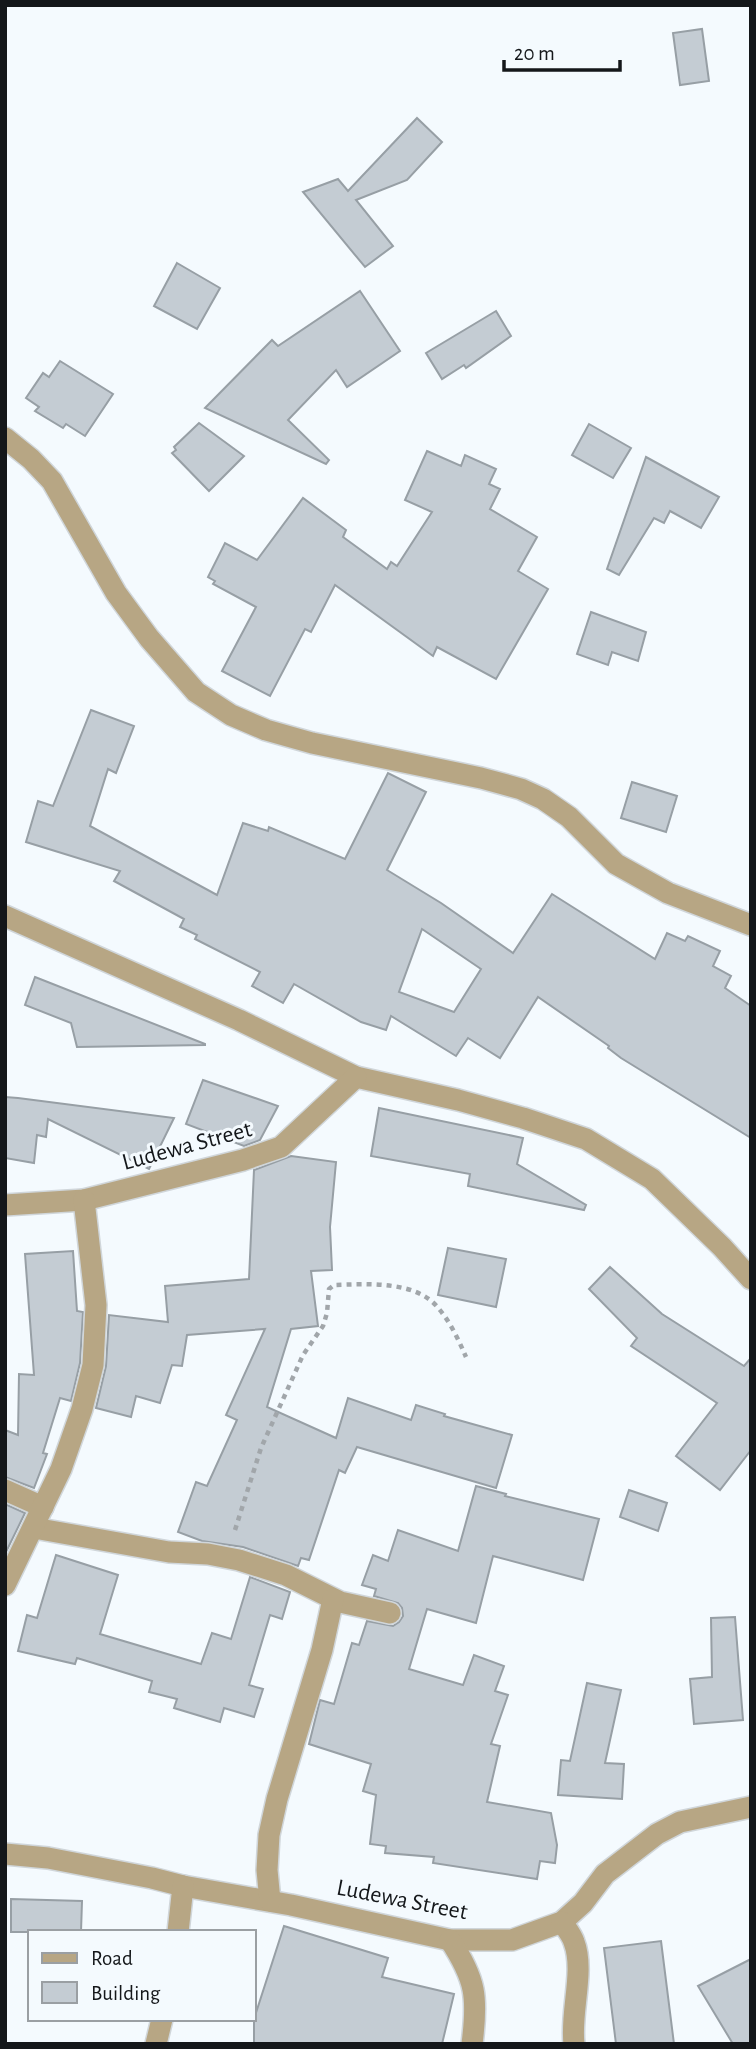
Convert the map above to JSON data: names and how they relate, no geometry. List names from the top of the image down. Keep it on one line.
{"streets":{"street":["Ludewa Street"]},"legend":["Road","Building"],"scale_bar":"20 m"}
